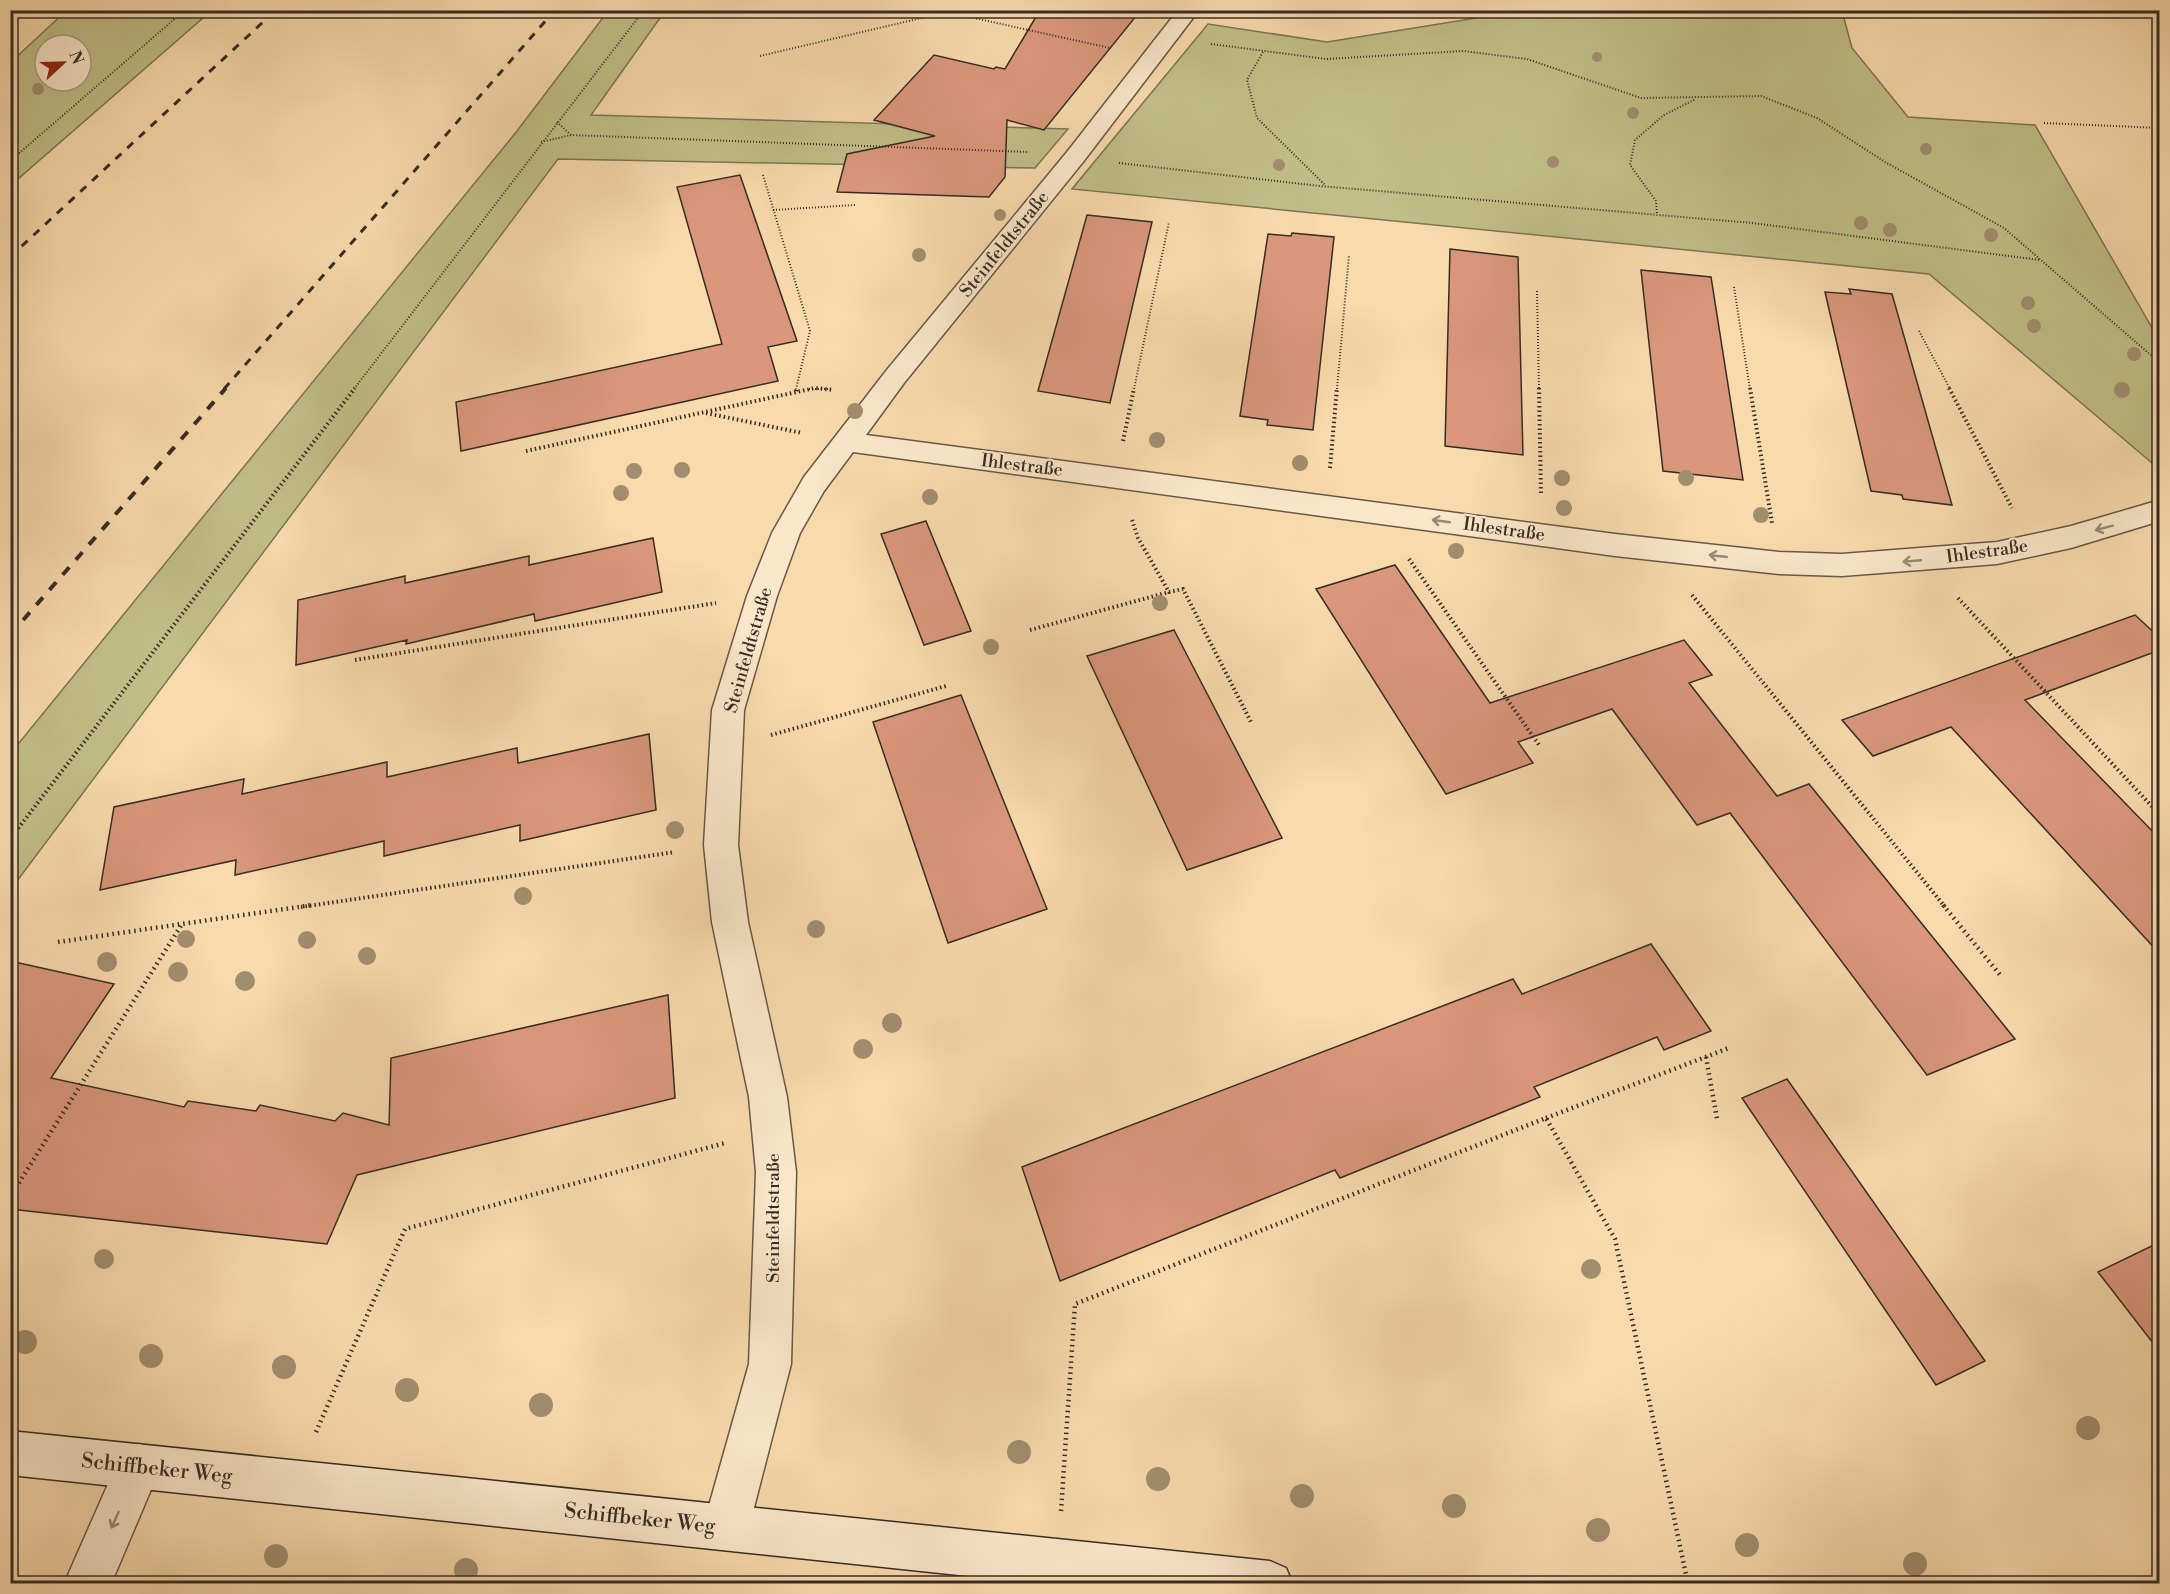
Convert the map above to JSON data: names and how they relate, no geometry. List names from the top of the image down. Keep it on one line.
{"streets":{"street":["Steinfeldtstraße","Ihlestraße","Schiffbeker Weg"]},"crossings":[["Steinfeldtstraße","Ihlestraße"],["Steinfeldtstraße","Schiffbeker Weg"]],"one_way":["Ihlestraße"],"north":"right"}
